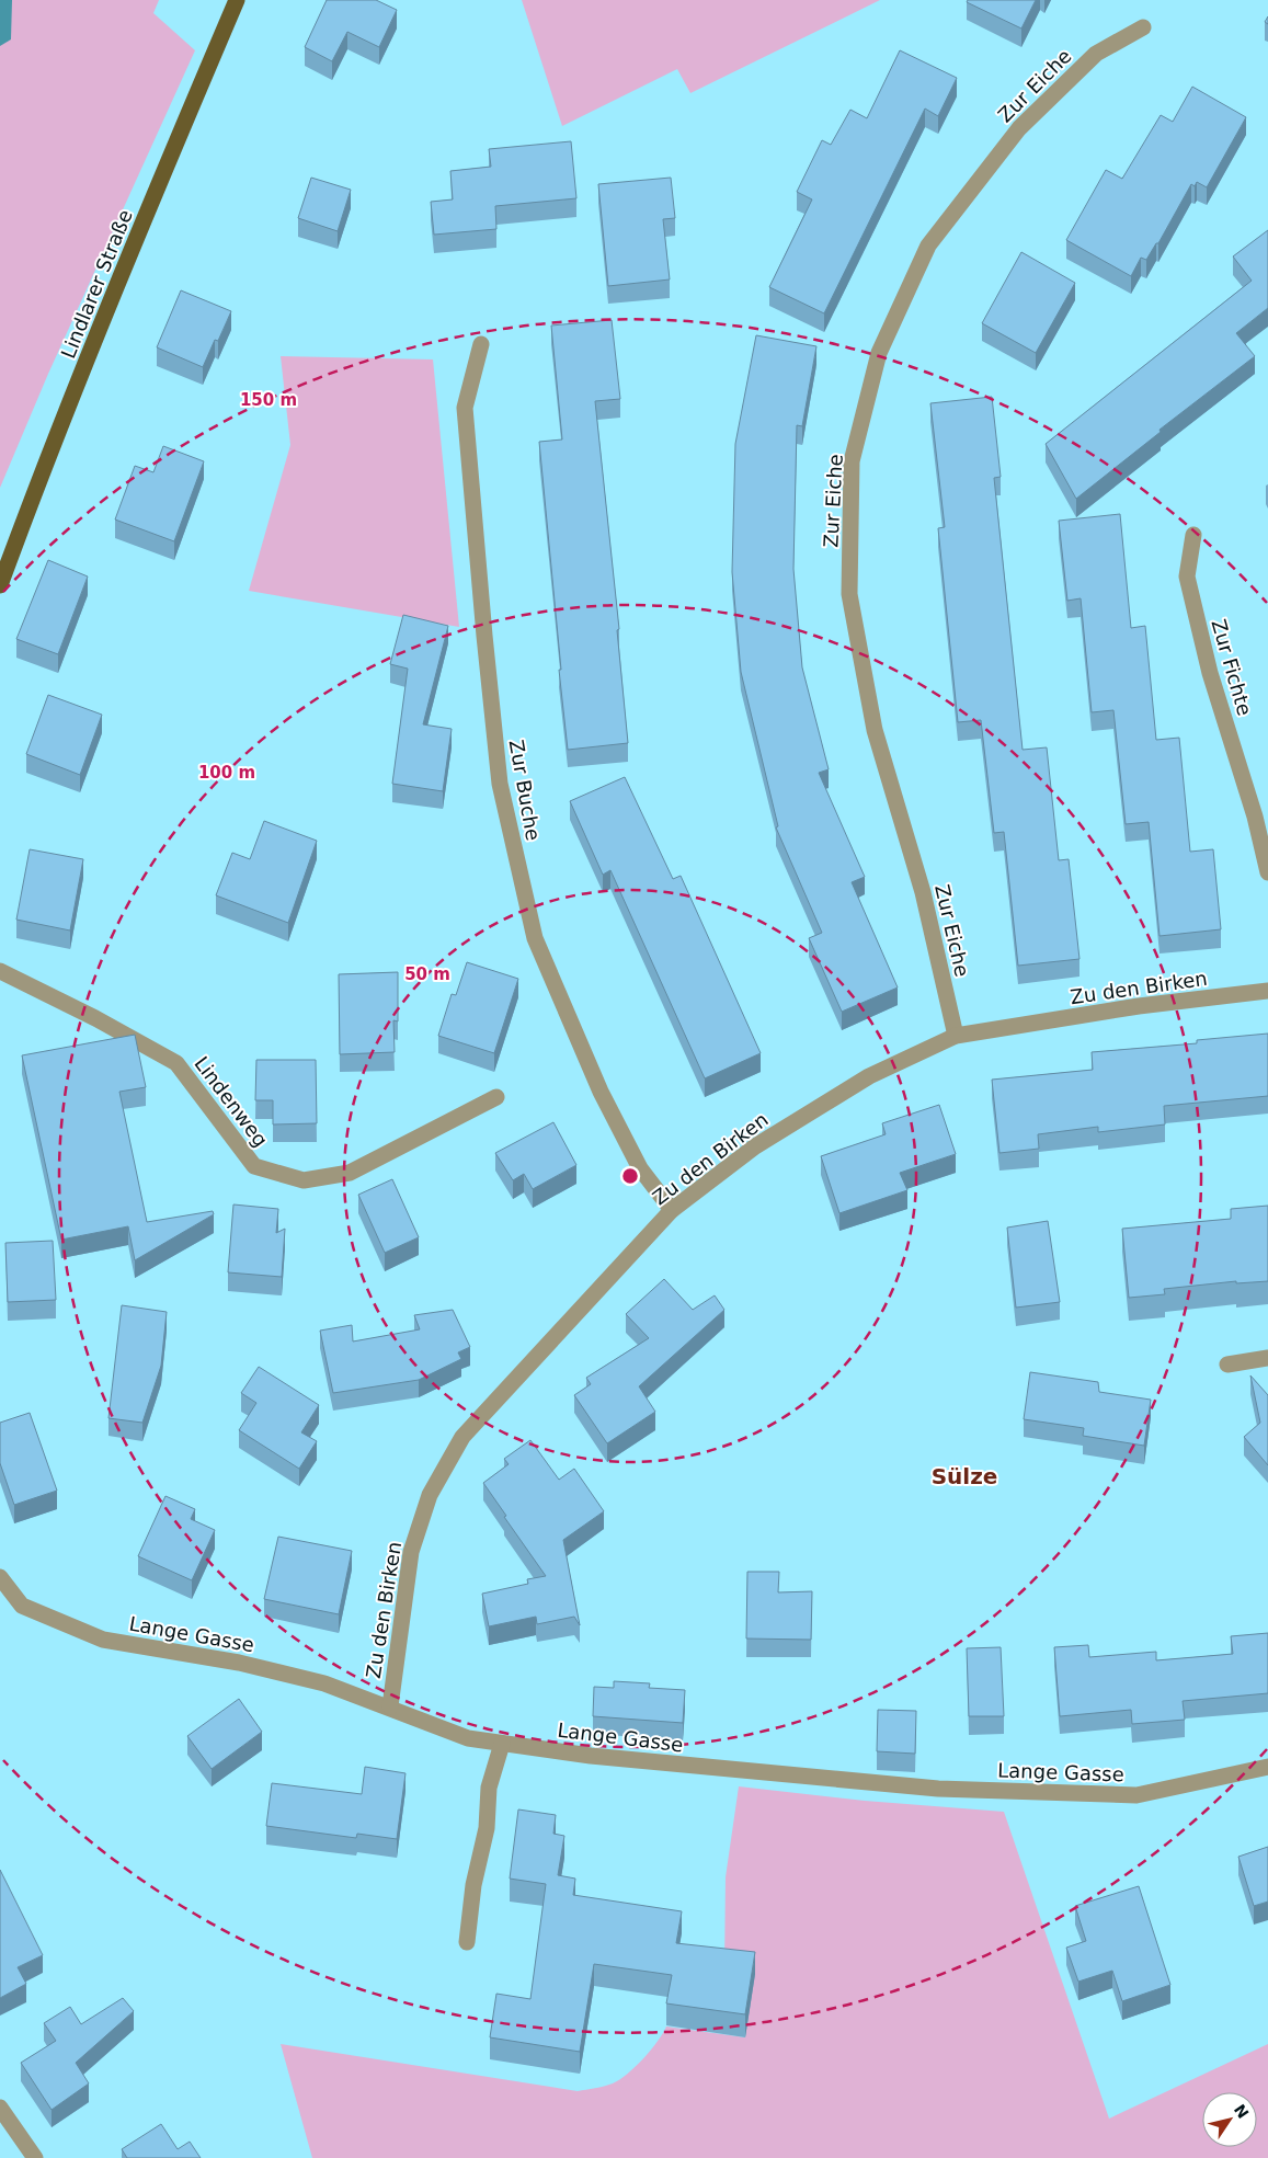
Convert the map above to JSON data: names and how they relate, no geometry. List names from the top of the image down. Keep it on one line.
{"streets":{"main road":["Lindlarer Straße"],"street":["Zur Eiche","Zur Fichte","Zur Buche","Zu den Birken","Lindenweg","Lange Gasse"]},"crossings":[["Zur Eiche","Zu den Birken"],["Zur Buche","Zu den Birken"],["Zu den Birken","Lange Gasse"]],"districts":["Sülze"],"north":"top right","rings":["150 m","100 m","50 m"]}
